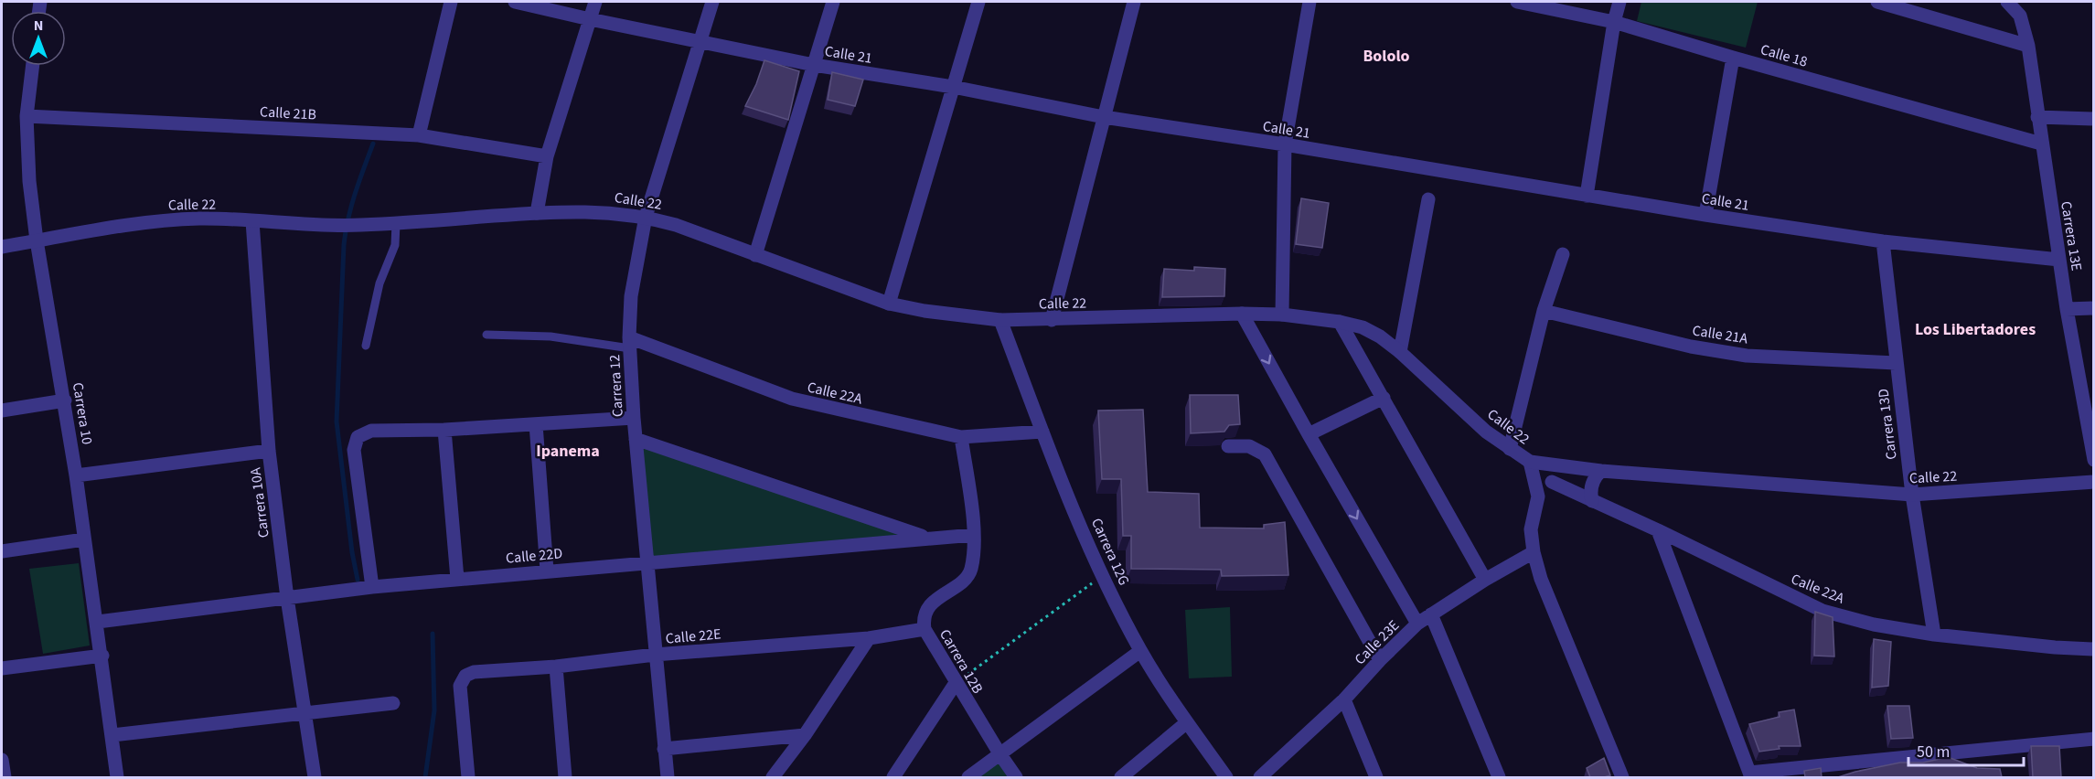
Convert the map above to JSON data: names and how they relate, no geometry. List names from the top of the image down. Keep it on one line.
{"streets":{"street":["Calle 21","Calle 18","Calle 21B","Calle 22","Carrera 13E","Calle 21A","Carrera 12","Calle 22A","Carrera 10","Carrera 13D","Carrera 10A","Carrera 12G","Calle 22D","Calle 22E","Calle 23E","Carrera 12B"]},"crossings":[["Calle 21","Carrera 13E"],["Calle 21","Carrera 12"],["Calle 21","Carrera 13D"],["Calle 18","Carrera 13E"],["Calle 21B","Carrera 10"],["Calle 22","Carrera 12"],["Calle 22","Carrera 10"],["Calle 22","Carrera 13D"],["Calle 22","Carrera 10A"],["Calle 22","Carrera 12G"],["Calle 21A","Carrera 13D"],["Carrera 12","Calle 22A"],["Carrera 12","Calle 22D"],["Carrera 12","Calle 22E"],["Calle 22A","Carrera 13D"],["Calle 22A","Carrera 12G"],["Calle 22A","Carrera 12B"],["Carrera 10","Calle 22D"],["Carrera 10A","Calle 22D"],["Calle 22D","Carrera 12B"],["Calle 22E","Carrera 12B"]],"districts":["Bololo","Los Libertadores","Ipanema"],"scale_bar":"50 m","north":"top"}
